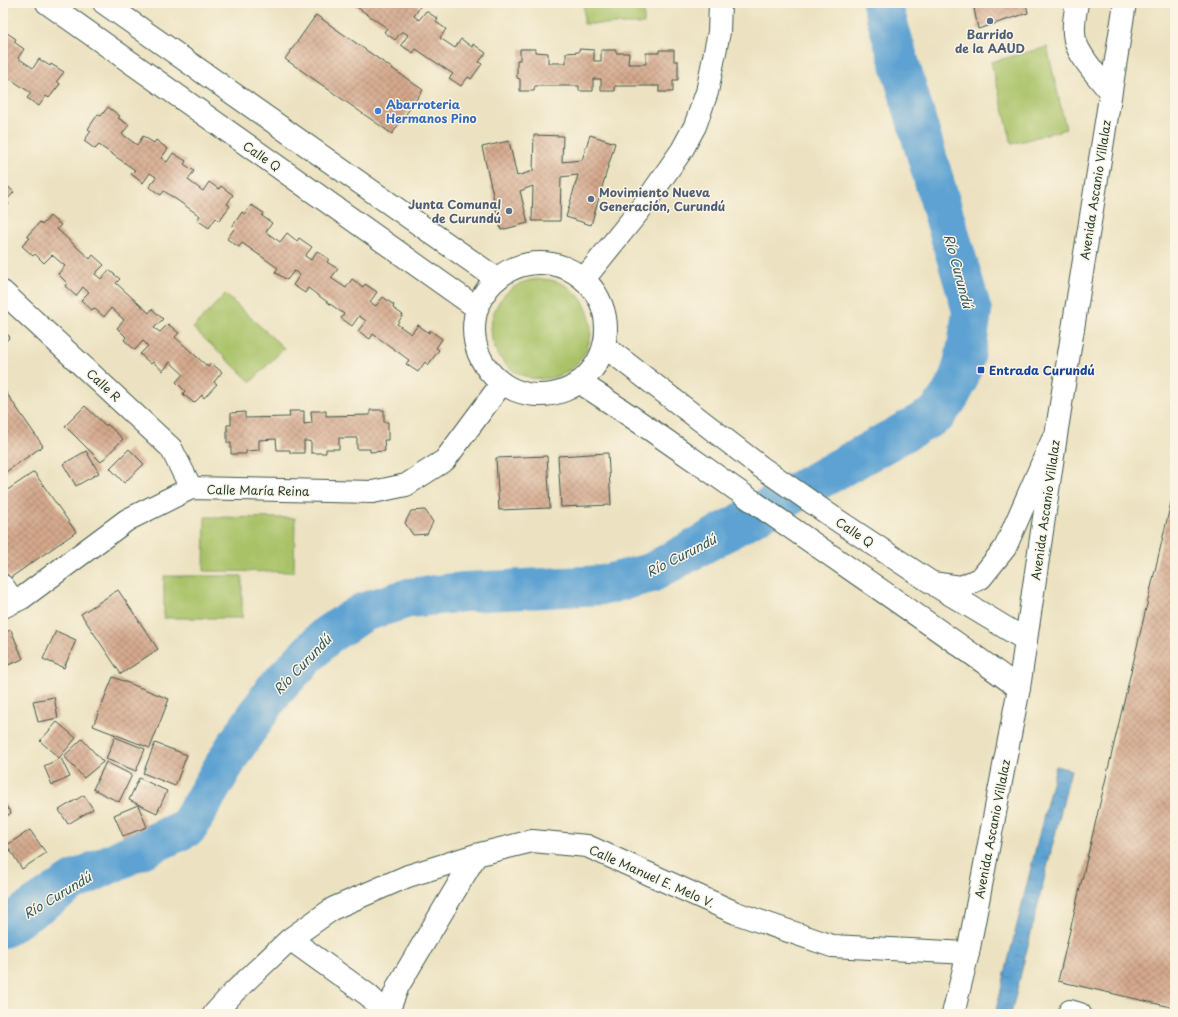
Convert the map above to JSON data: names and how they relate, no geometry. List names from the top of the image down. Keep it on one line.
{"streets":{"street":["Calle Q","Avenida Ascanio Villalaz","Calle R","Calle María Reina","Calle Manuel E. Melo V."]},"crossings":[["Calle Q","Avenida Ascanio Villalaz"],["Calle Q","Calle María Reina"],["Avenida Ascanio Villalaz","Calle Manuel E. Melo V."],["Calle R","Calle María Reina"]],"water":["Río Curundú"],"places":{"other":["Barrido de la AAUD","Abarroteria Hermanos Pino","Movimiento Nueva Generación, Curundú","Junta Comunal de Curundú"],"transit":["Entrada Curundú"]}}
